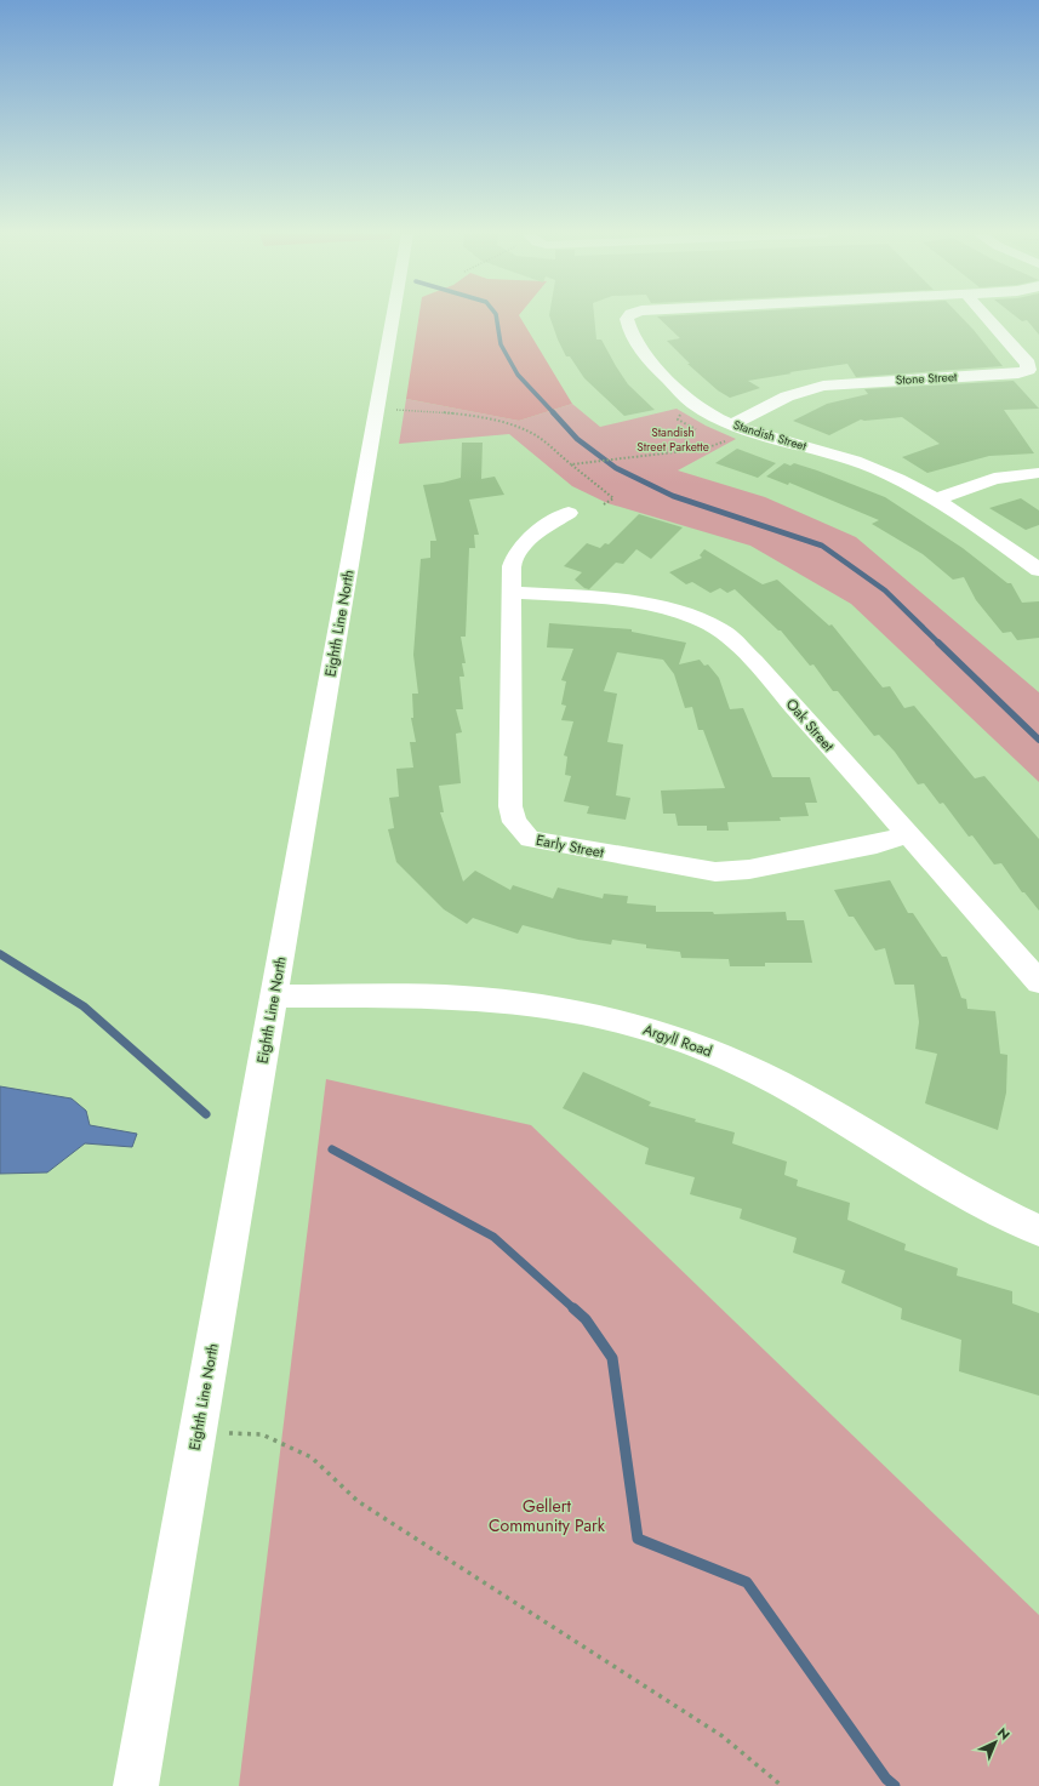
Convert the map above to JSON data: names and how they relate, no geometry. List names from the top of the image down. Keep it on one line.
{"streets":{"street":["Stone Street","Standish Street","Eighth Line North","Oak Street","Early Street","Argyll Road"]},"crossings":[["Stone Street","Standish Street"],["Eighth Line North","Argyll Road"],["Oak Street","Early Street"]],"parks":["Standish Street Parkette","Gellert Community Park"],"north":"top right"}
